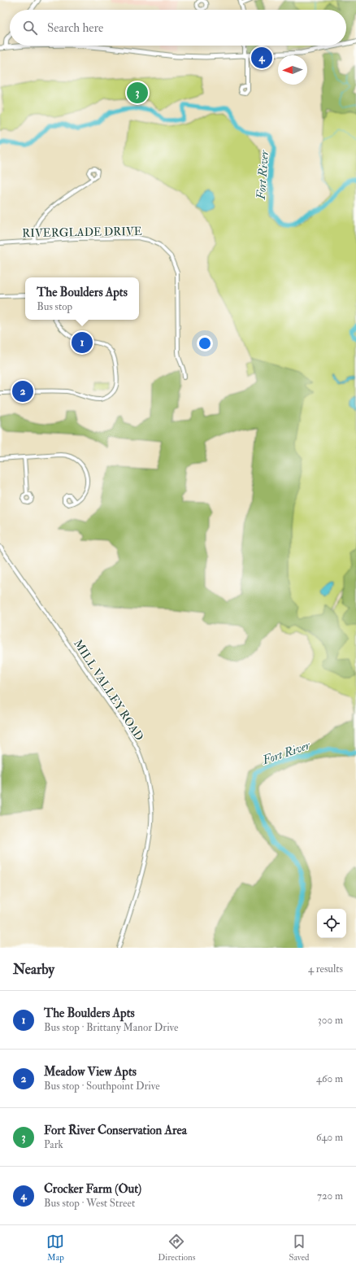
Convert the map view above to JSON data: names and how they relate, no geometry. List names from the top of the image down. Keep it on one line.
{"streets":{"street":["RIVERGLADE DRIVE","MILL VALLEY ROAD"]},"water":["Fort River"],"north":"left","page":{"search":"Search here","pins":["4","3","1","2"],"popup":["The Boulders Apts","Bus stop"],"heading":["Nearby","4 results"],"list":[{"mark":"1","name":"The Boulders Apts","note":"Bus stop · Brittany Manor Drive","value":"300 m"},{"mark":"2","name":"Meadow View Apts","note":"Bus stop · Southpoint Drive","value":"460 m"},{"mark":"3","name":"Fort River Conservation Area","note":"Park","value":"640 m"},{"mark":"4","name":"Crocker Farm (Out)","note":"Bus stop · West Street","value":"720 m"}],"nav":["Map","Directions","Saved"]}}
